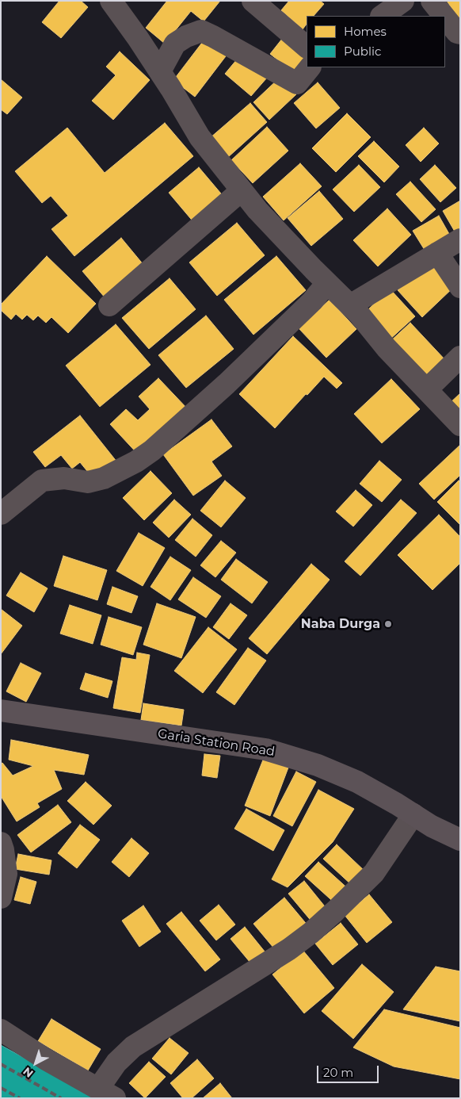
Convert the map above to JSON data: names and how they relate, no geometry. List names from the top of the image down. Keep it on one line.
{"streets":{"main road":["Garia Station Road"]},"places":["Naba Durga"],"legend":["Homes","Public"],"scale_bar":"20 m","north":"bottom left"}
